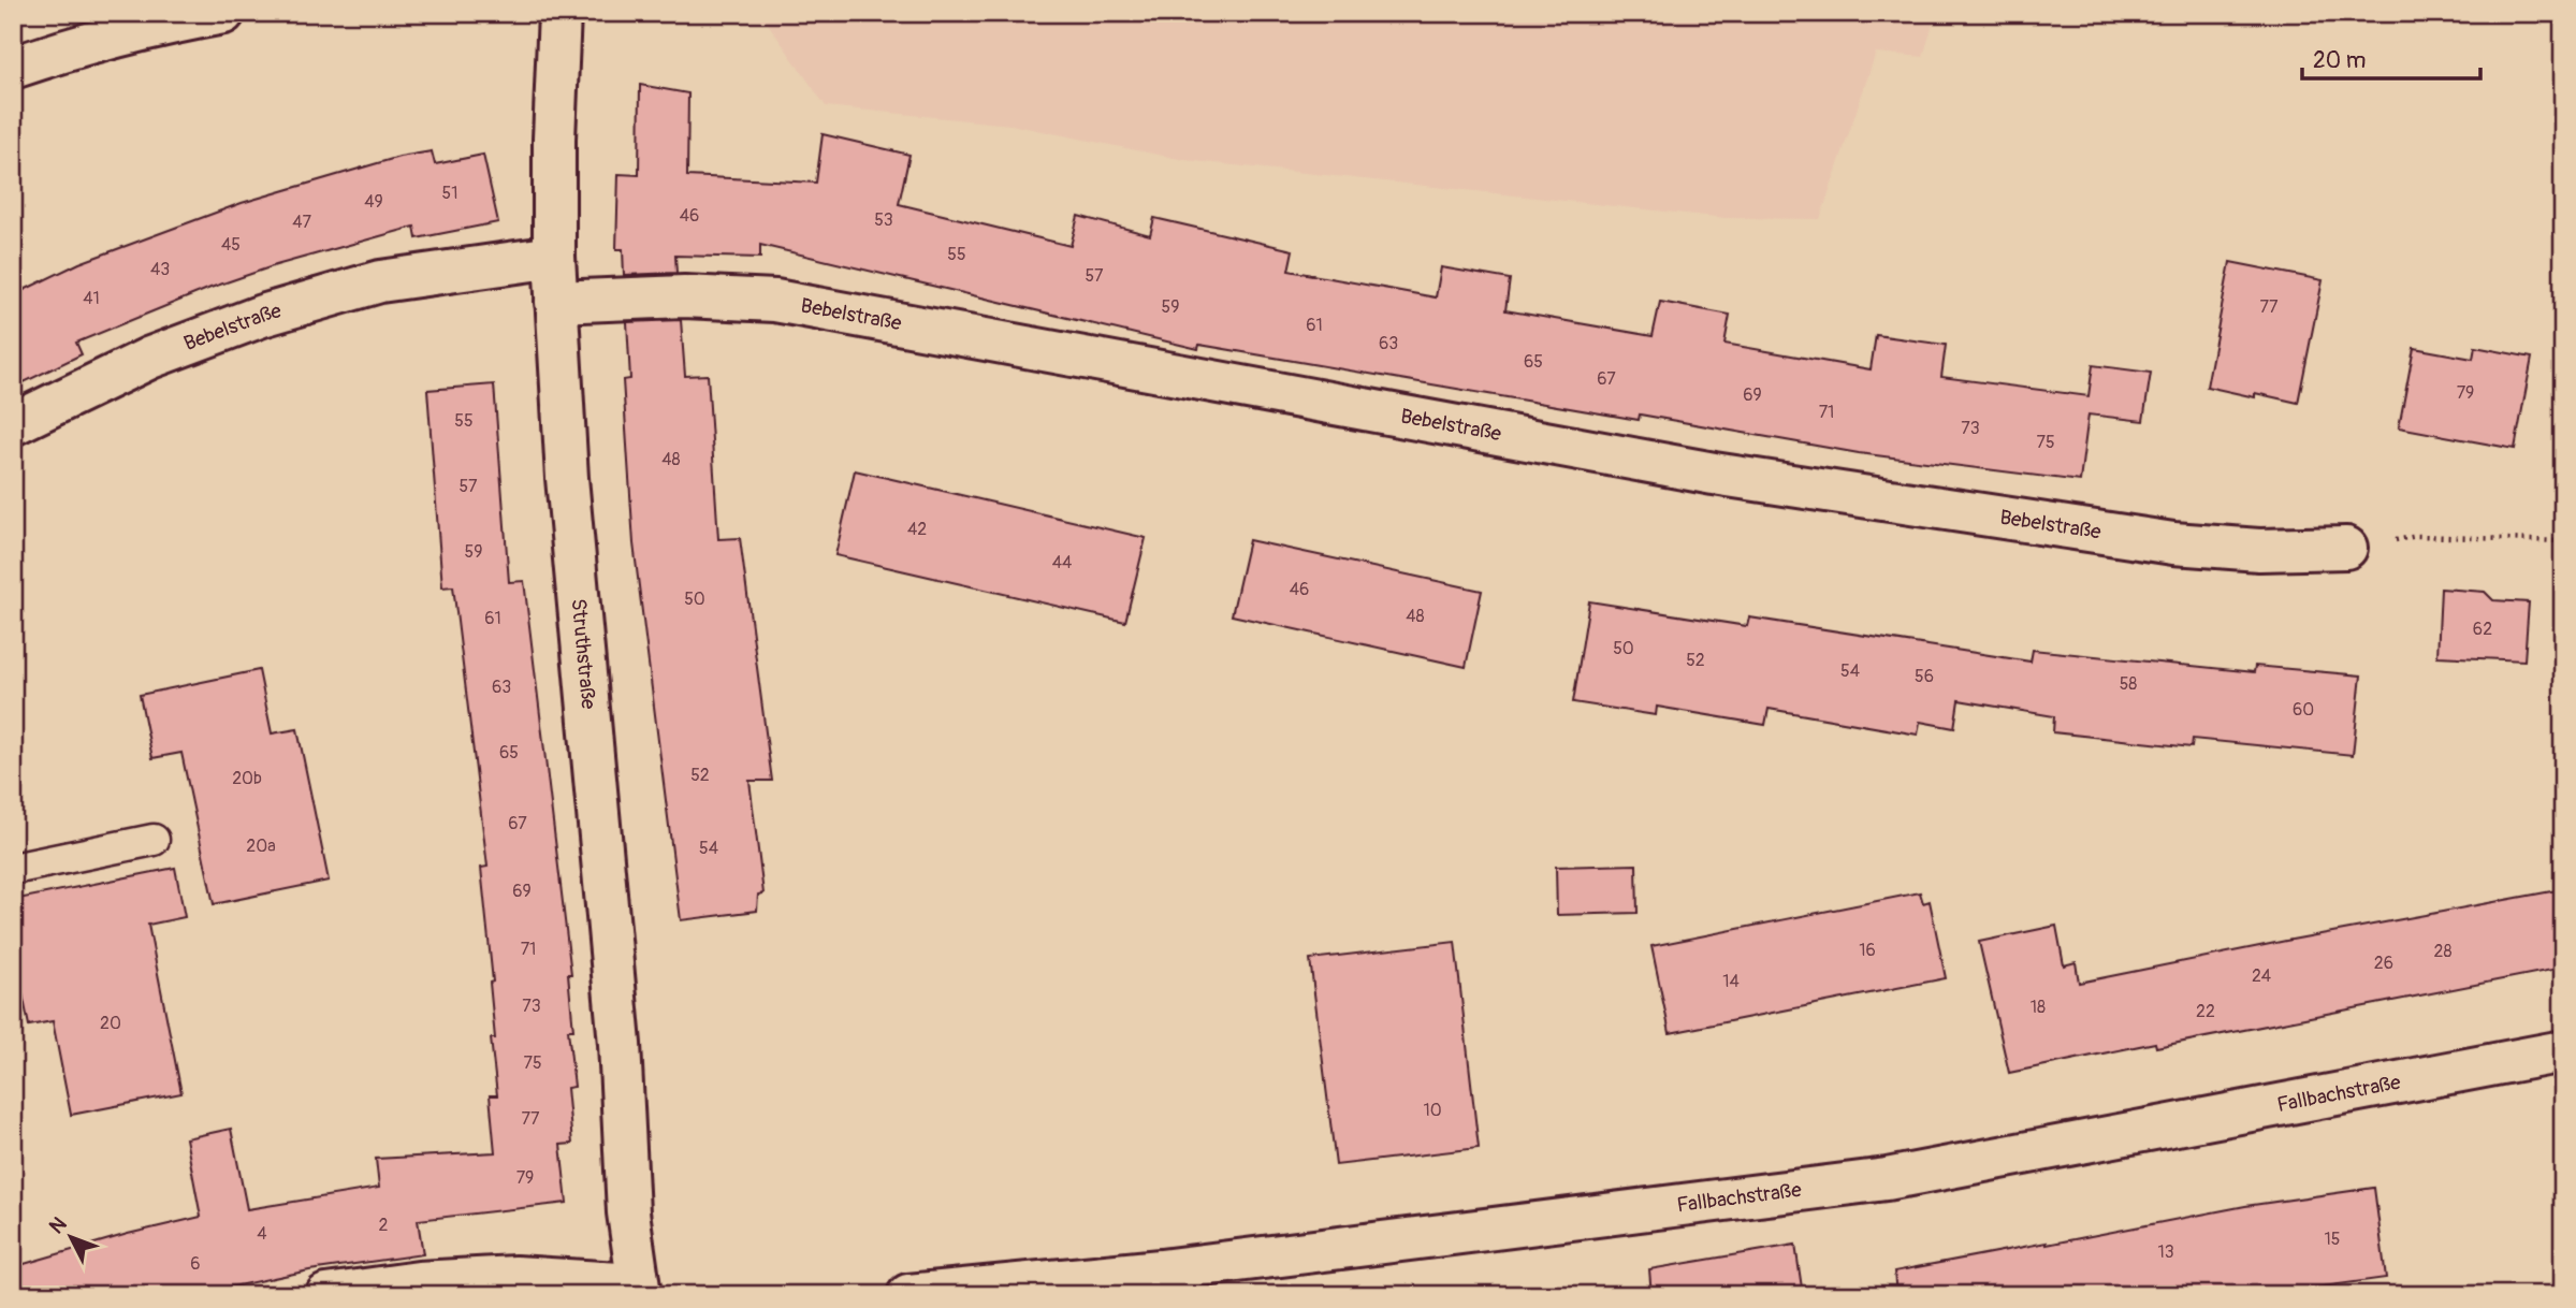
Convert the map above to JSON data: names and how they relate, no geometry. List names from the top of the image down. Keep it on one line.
{"streets":{"street":["Bebelstraße","Struthstraße","Fallbachstraße"]},"crossings":[["Bebelstraße","Struthstraße"]],"house_numbers":["51","49","46","53","47","45","55","43","57","41","59","77","61","63","65","67","79","69","71","55","73","75","48","57","42","59","44","46","50","48","61","62","50","52","54","56","58","63","60","65","52","20b","67","20a","54","69","71","16","28","26","24","14","73","18","22","20","75","10","77","79","2","4","15","13","6"],"scale_bar":"20 m","north":"top left"}
